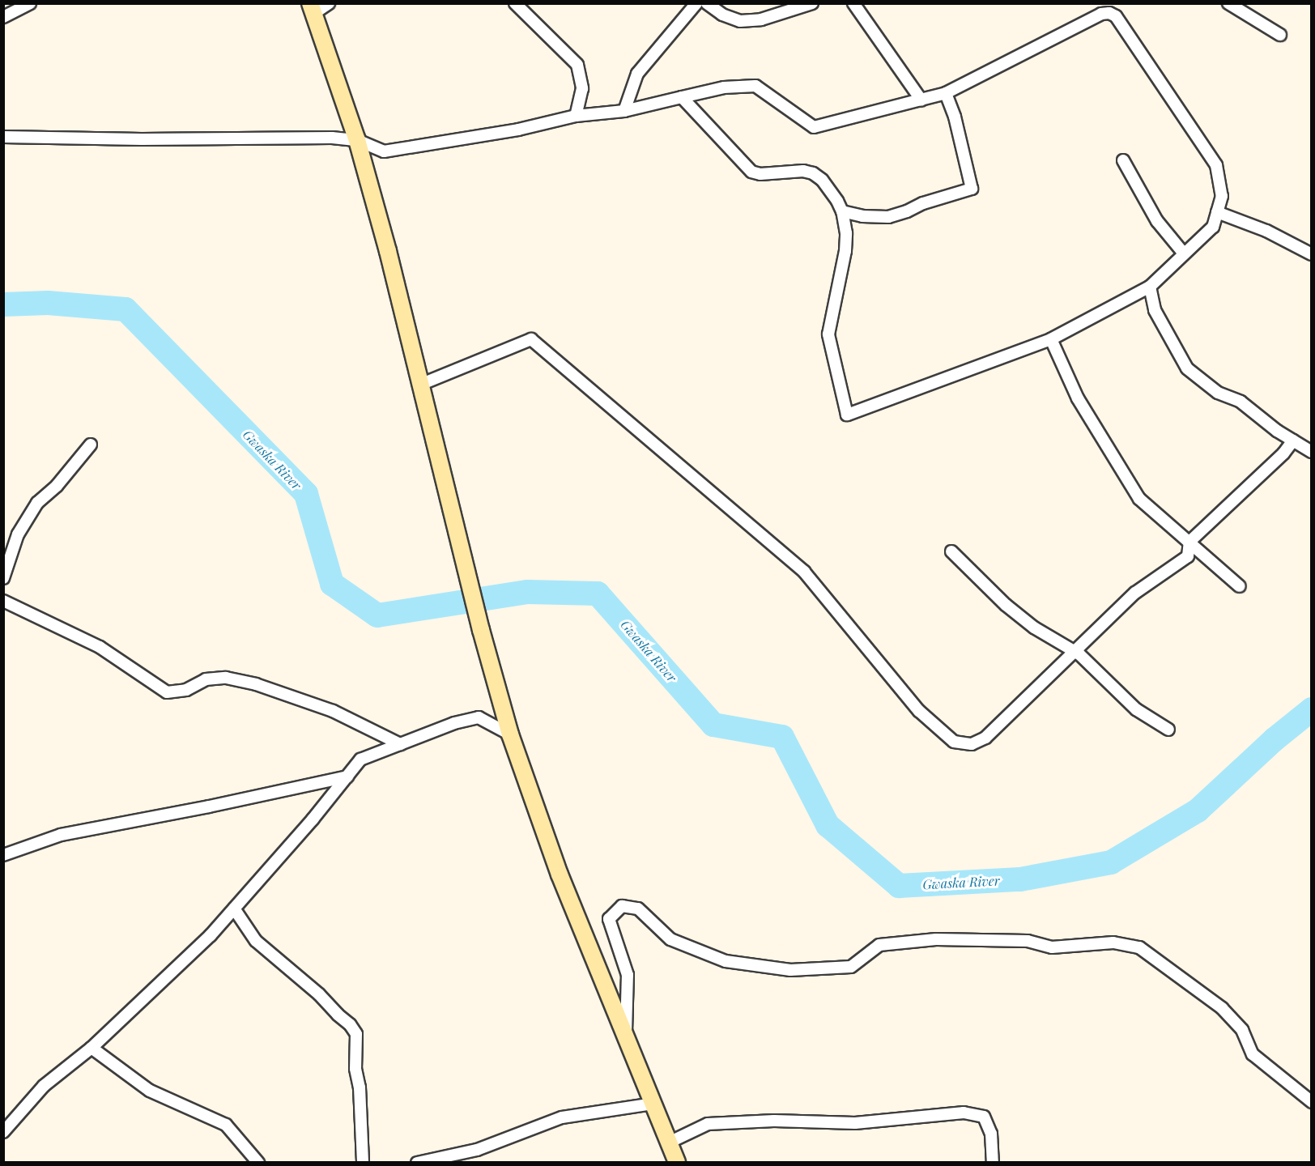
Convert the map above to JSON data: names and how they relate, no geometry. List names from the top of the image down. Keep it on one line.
{"water":["Gwaska River"]}
